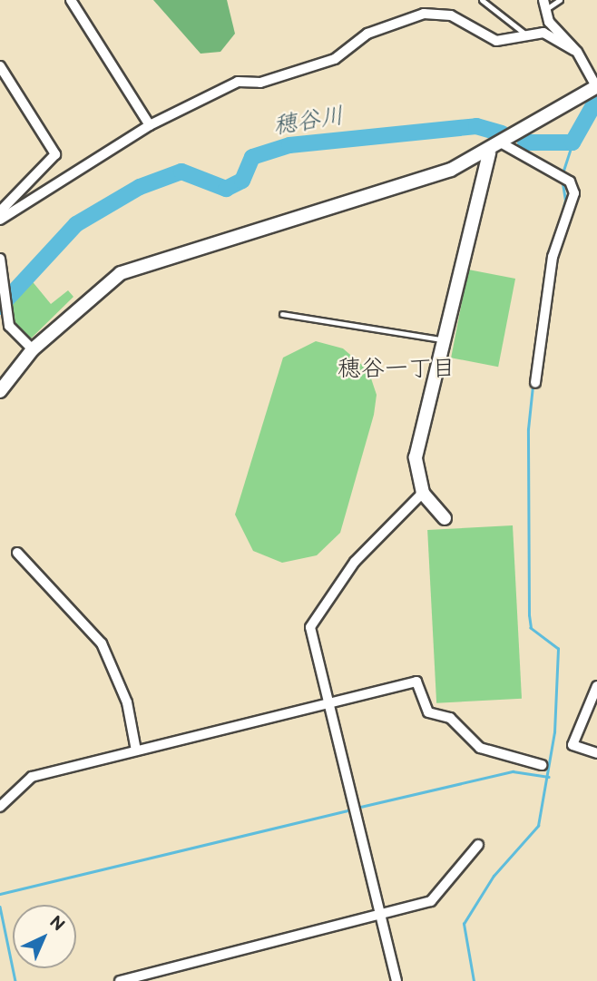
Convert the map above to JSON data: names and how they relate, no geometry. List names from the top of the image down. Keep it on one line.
{"districts":["穂谷一丁目"],"water":["穂谷川"],"north":"top right"}
